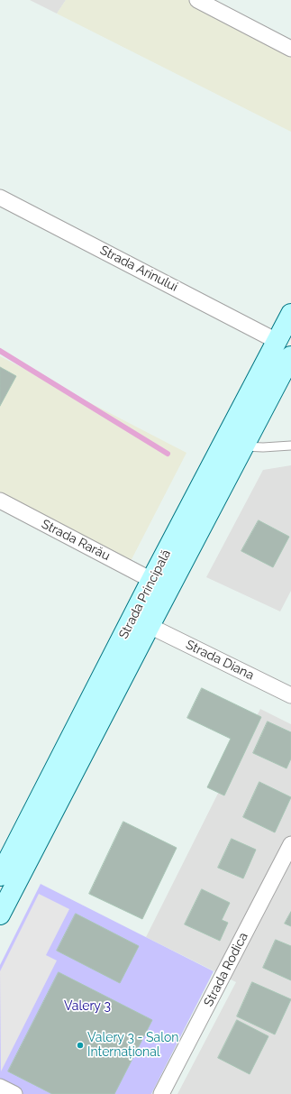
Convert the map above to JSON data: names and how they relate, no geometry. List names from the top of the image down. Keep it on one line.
{"streets":{"main road":["Strada Principală"],"street":["Strada Arinului","Strada Rarău","Strada Diana","Strada Rodica"]},"crossings":[["Strada Arinului","Strada Principală"],["Strada Rarău","Strada Principală"],["Strada Principală","Strada Diana"]],"parks":["Valery 3"],"places":["Valery 3 - Salon Internațional"]}
